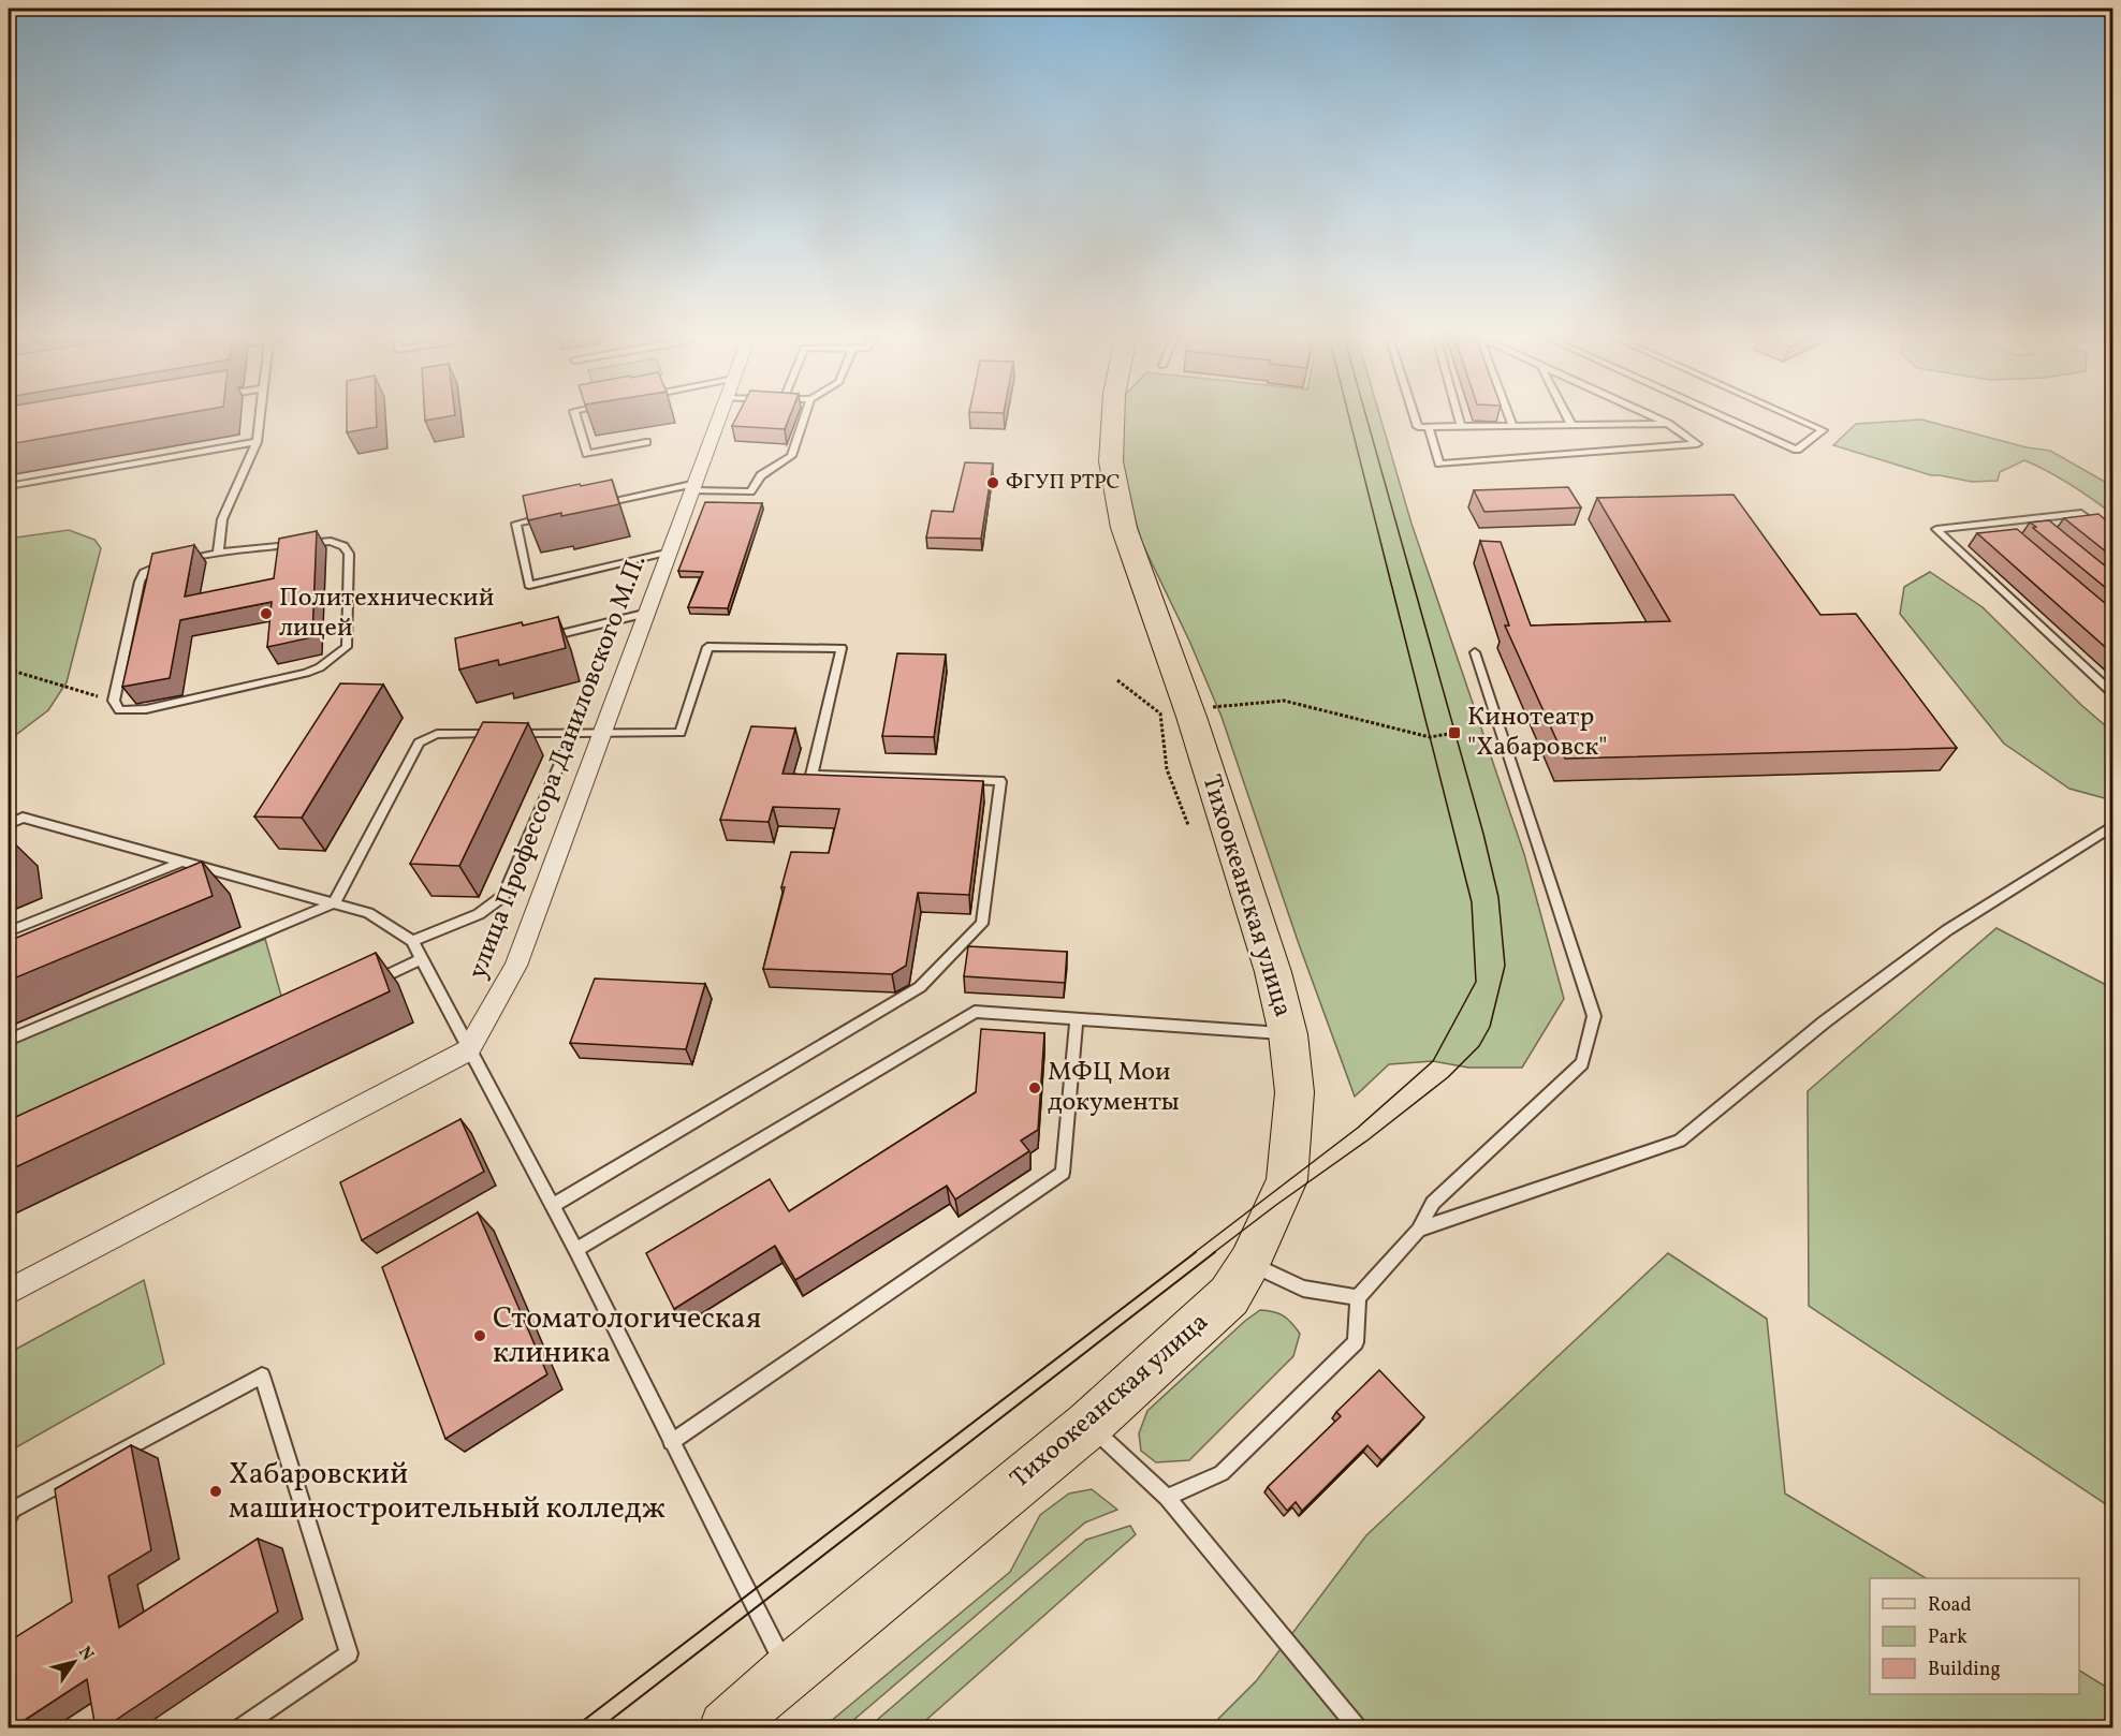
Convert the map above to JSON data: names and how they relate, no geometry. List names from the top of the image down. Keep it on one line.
{"streets":{"main road":["Тихоокеанская улица"],"street":["улица Профессора Даниловского М.П."]},"places":{"other":["ФГУП РТРС","Политехнический лицей","МФЦ Мои документы","Стоматологическая клиника","Хабаровский машиностроительный колледж"],"transit":["Кинотеатр \"Хабаровск\""]},"legend":["Road","Park","Building"],"north":"top right"}
